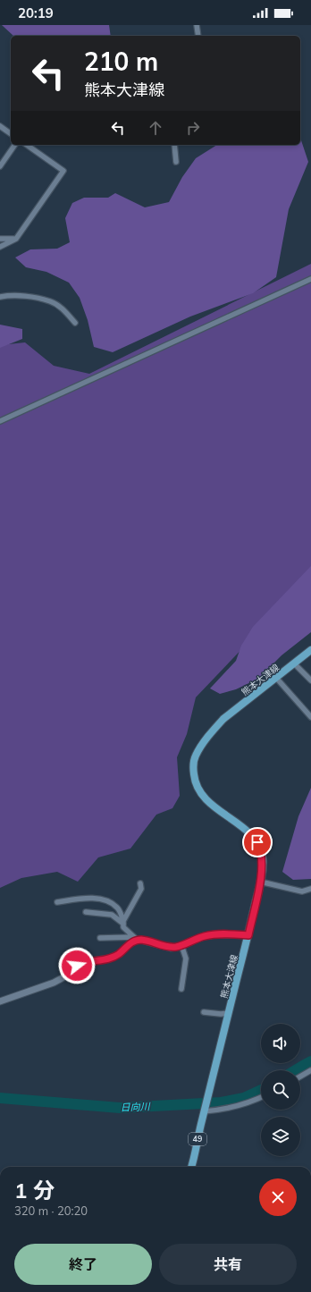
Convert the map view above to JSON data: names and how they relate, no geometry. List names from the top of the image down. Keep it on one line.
{"streets":{"main road":["熊本大津線","49"]},"water":["日向川"],"page":{"status":"20:19","turn":["210 m","熊本大津線"],"heading":["1 分","320 m · 20:20"],"buttons":["終了","共有"]}}
